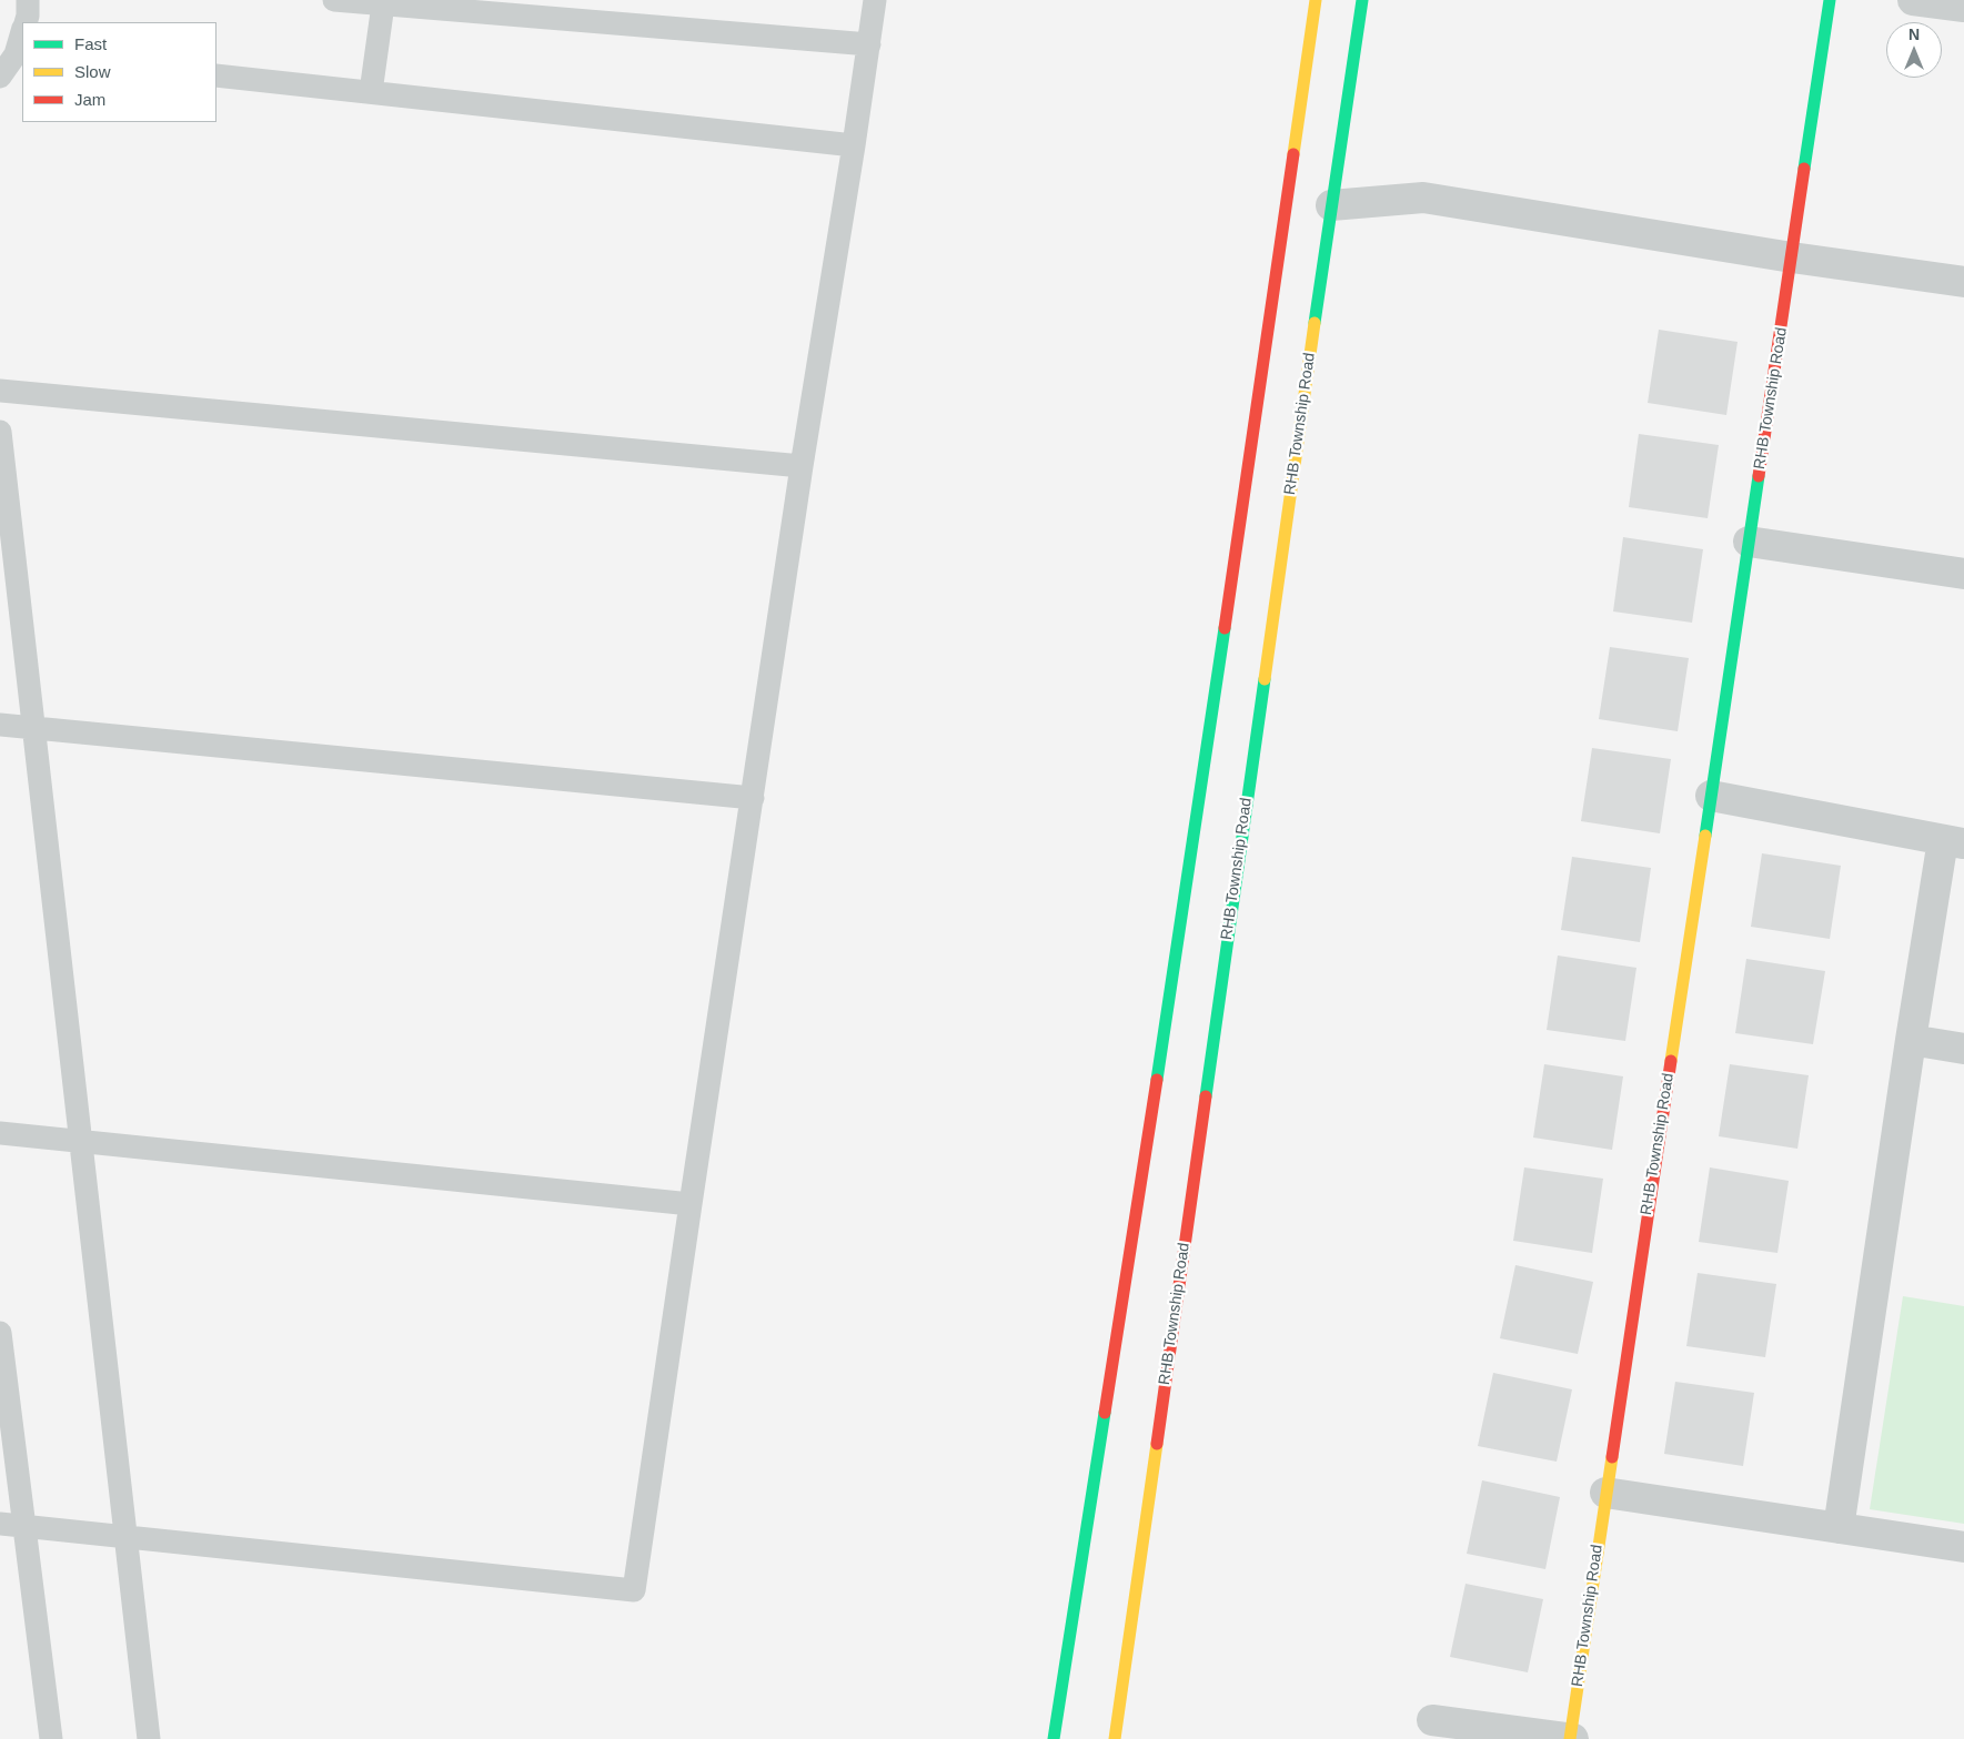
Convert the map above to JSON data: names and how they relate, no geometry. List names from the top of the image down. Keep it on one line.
{"streets":{"street":["RHB Township Road"]},"legend":["Fast","Slow","Jam"],"north":"top"}
